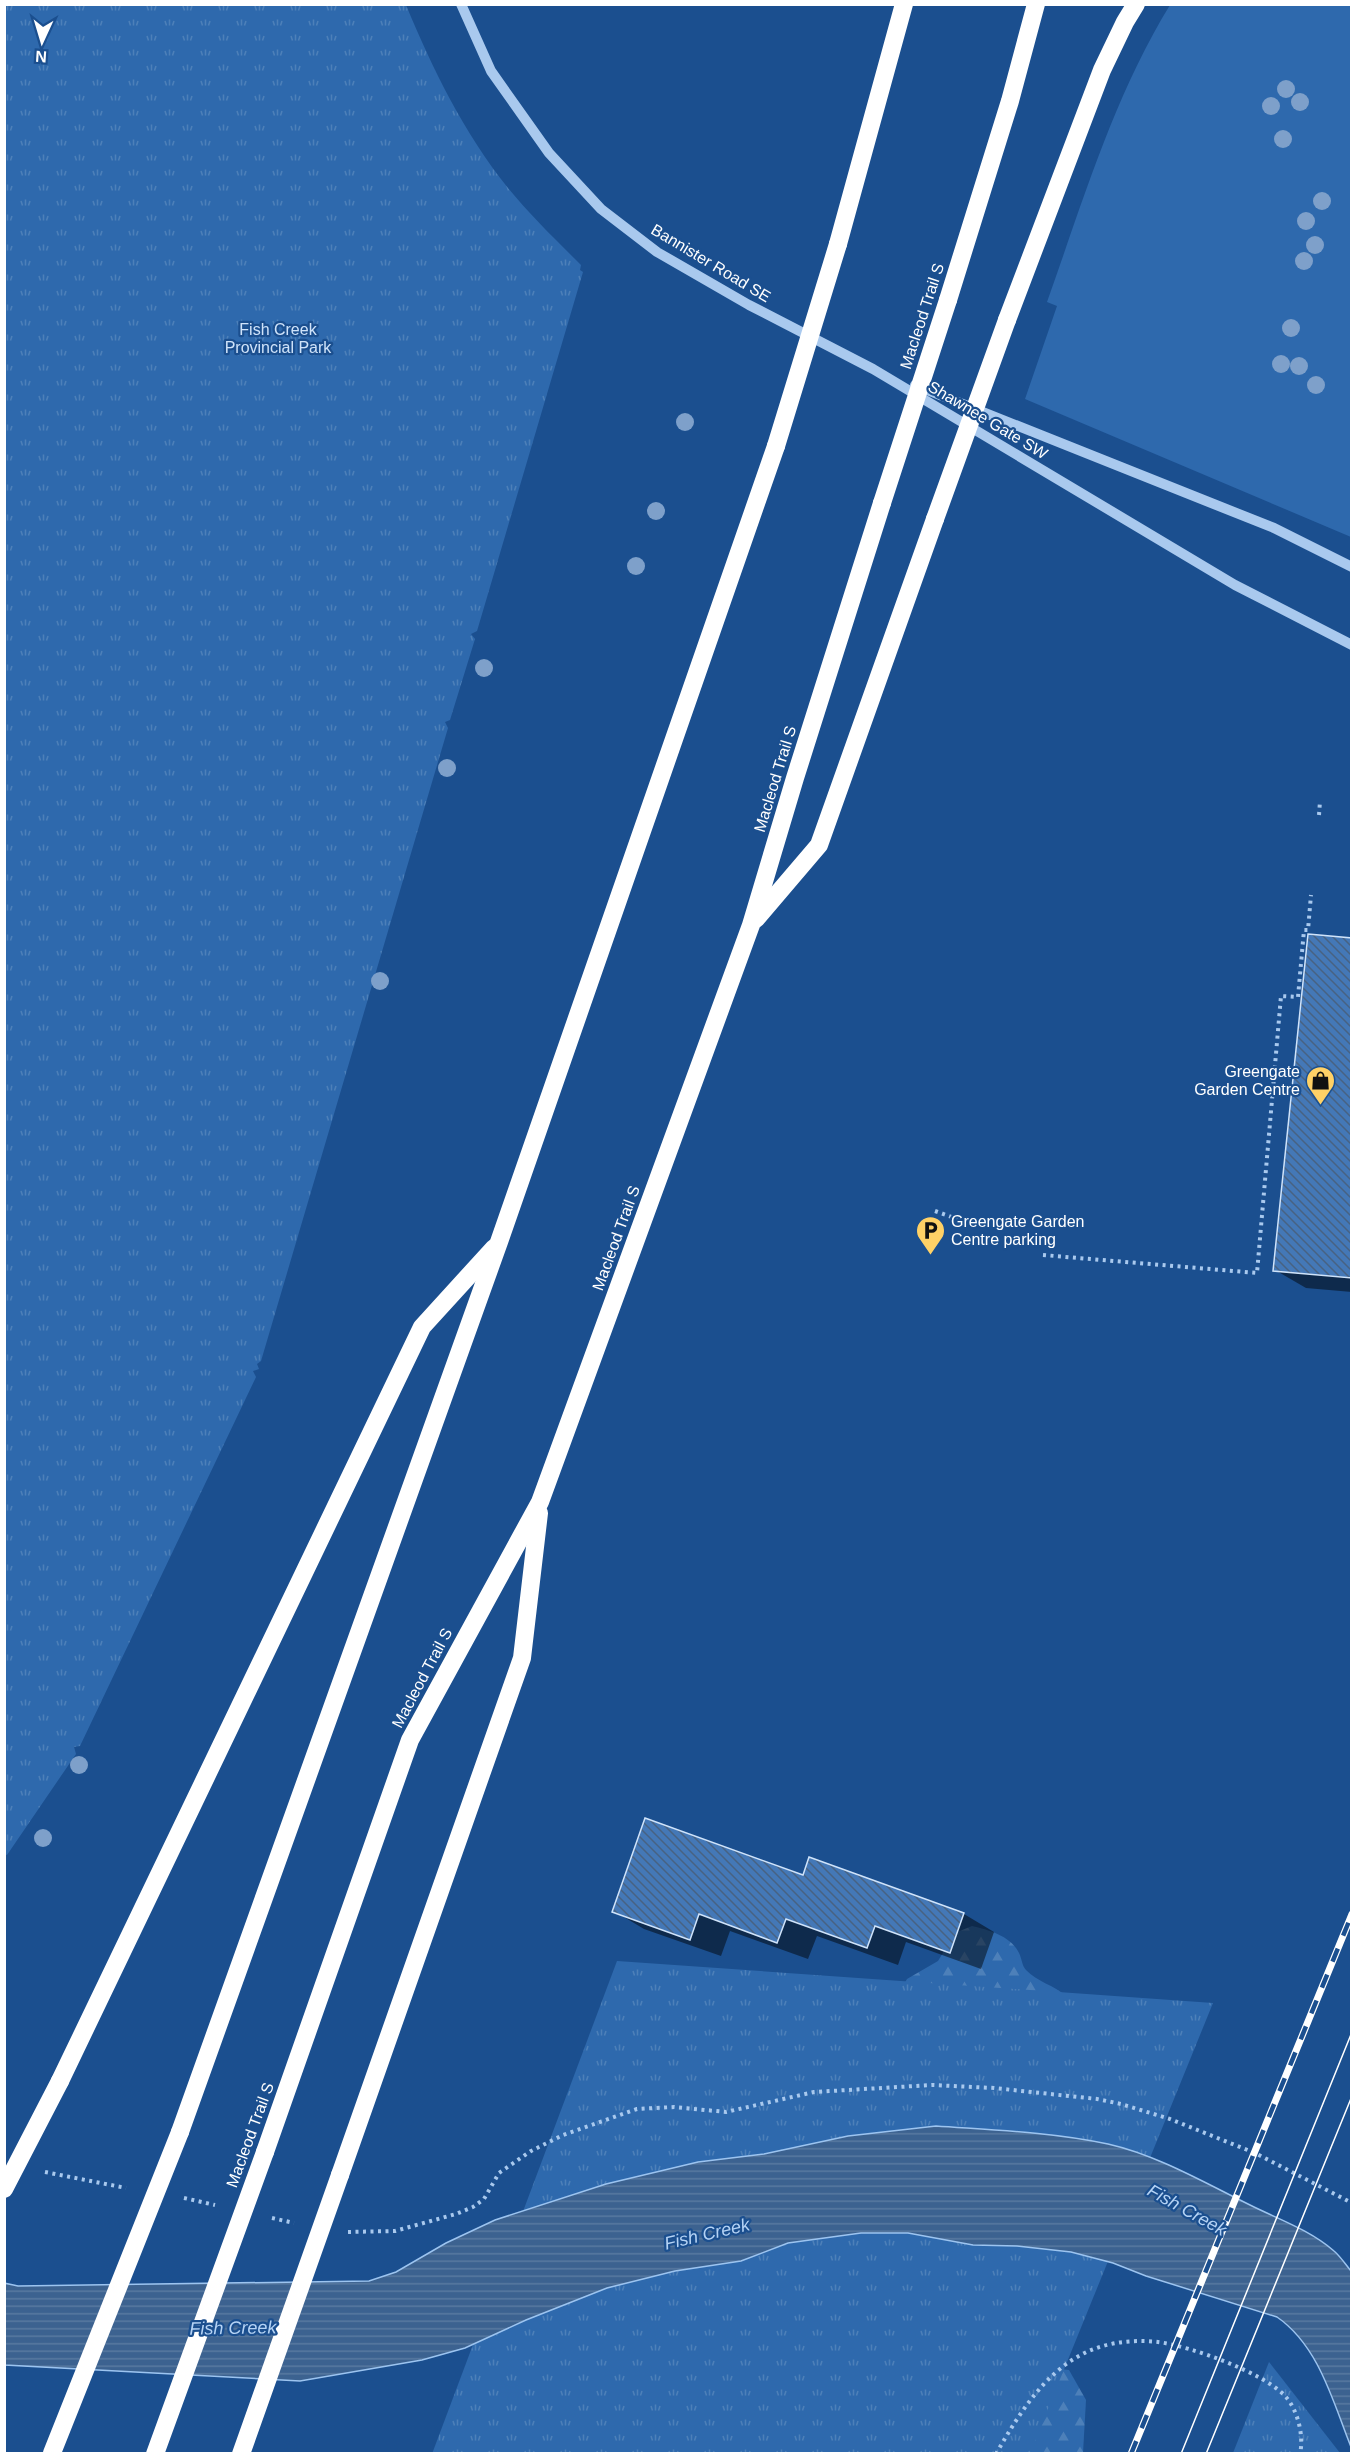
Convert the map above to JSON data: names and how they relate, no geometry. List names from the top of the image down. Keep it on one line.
{"streets":{"highway":["Macleod Trail S"],"street":["Bannister Road SE","Shawnee Gate SW"]},"crossings":[["Bannister Road SE","Shawnee Gate SW"]],"water":["Fish Creek"],"parks":["Fish Creek Provincial Park"],"places":{"shop":["Greengate Garden Centre"],"parking":["Greengate Garden Centre parking"]},"north":"bottom"}
